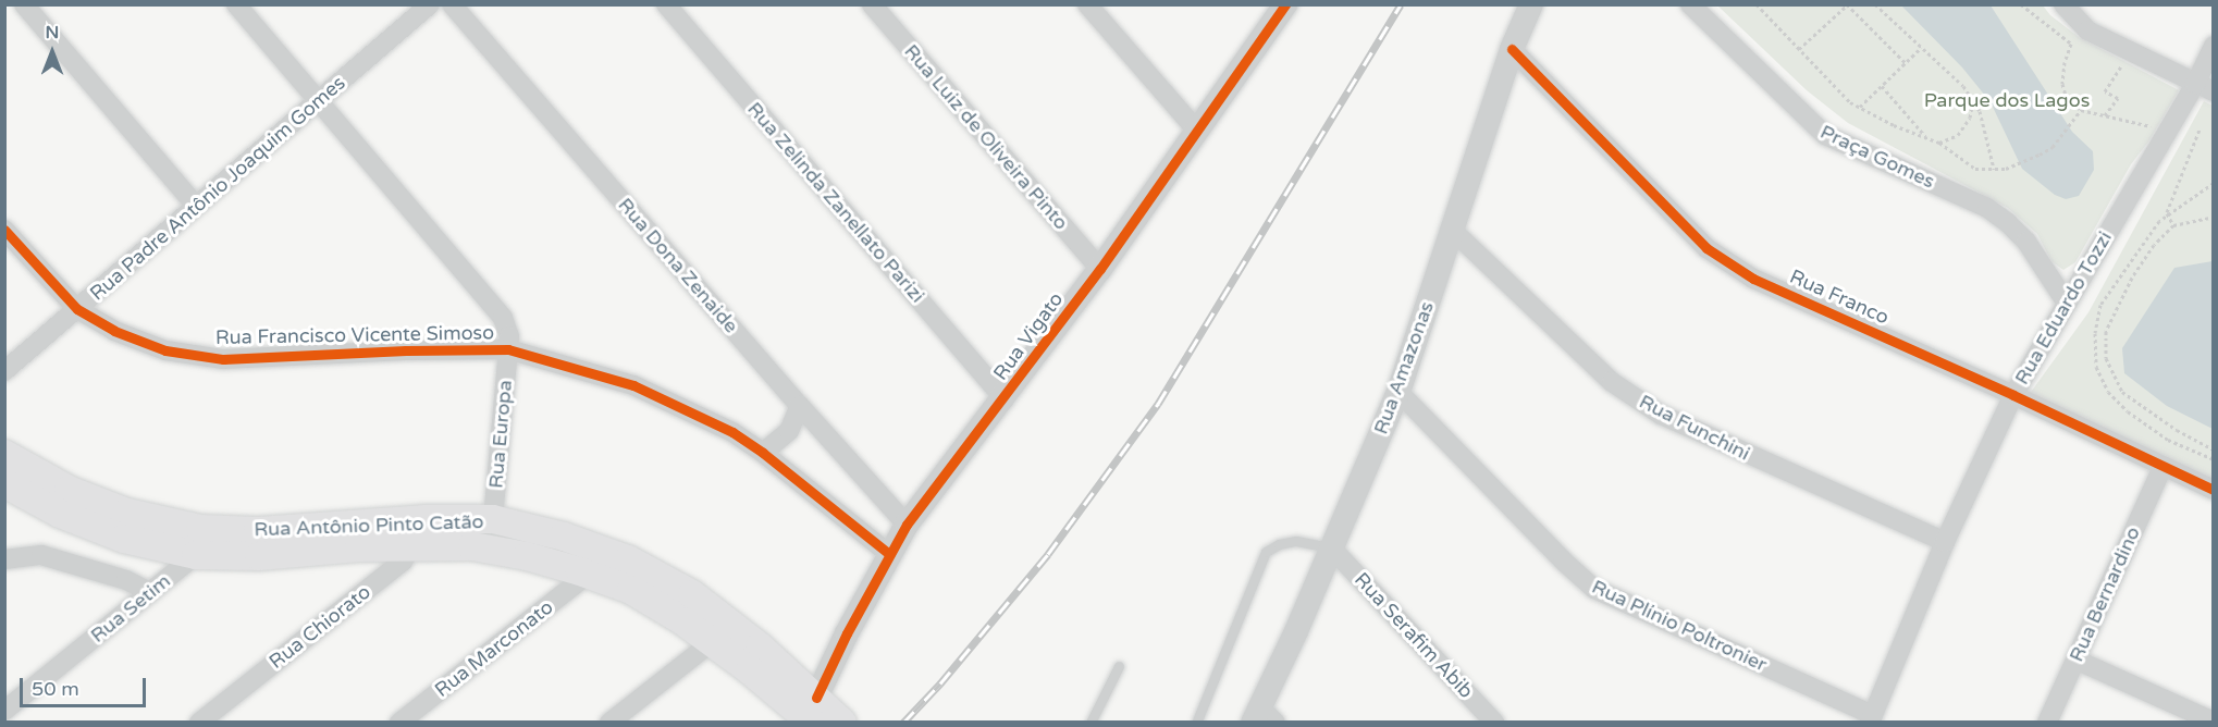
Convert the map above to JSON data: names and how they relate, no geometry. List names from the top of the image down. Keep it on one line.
{"streets":{"main road":["Rua Antônio Pinto Catão"],"street":["Rua Luiz de Oliveira Pinto","Praça Gomes","Rua Padre Antônio Joaquim Gomes","Rua Zelinda Zanellato Parizi","Rua Dona Zenaide","Rua Franco","Rua Eduardo Tozzi","Rua Francisco Vicente Simoso","Rua Vigato","Rua Amazonas","Rua Funchini","Rua Europa","Rua Bernardino","Rua Setim","Rua Plínio Poltronier","Rua Chiorato","Rua Serafim Abib","Rua Marconato"]},"crossings":[["Rua Luiz de Oliveira Pinto","Rua Vigato"],["Praça Gomes","Rua Eduardo Tozzi"],["Rua Padre Antônio Joaquim Gomes","Rua Francisco Vicente Simoso"],["Rua Padre Antônio Joaquim Gomes","Rua Europa"],["Rua Zelinda Zanellato Parizi","Rua Vigato"],["Rua Dona Zenaide","Rua Vigato"],["Rua Franco","Rua Eduardo Tozzi"],["Rua Franco","Rua Amazonas"],["Rua Franco","Rua Bernardino"],["Rua Eduardo Tozzi","Rua Funchini"],["Rua Eduardo Tozzi","Rua Plínio Poltronier"],["Rua Francisco Vicente Simoso","Rua Vigato"],["Rua Francisco Vicente Simoso","Rua Europa"],["Rua Vigato","Rua Antônio Pinto Catão"],["Rua Amazonas","Rua Funchini"],["Rua Amazonas","Rua Plínio Poltronier"],["Rua Amazonas","Rua Serafim Abib"],["Rua Europa","Rua Antônio Pinto Catão"],["Rua Antônio Pinto Catão","Rua Setim"],["Rua Antônio Pinto Catão","Rua Chiorato"],["Rua Antônio Pinto Catão","Rua Marconato"]],"parks":["Parque dos Lagos"],"scale_bar":"50 m","north":"top"}
